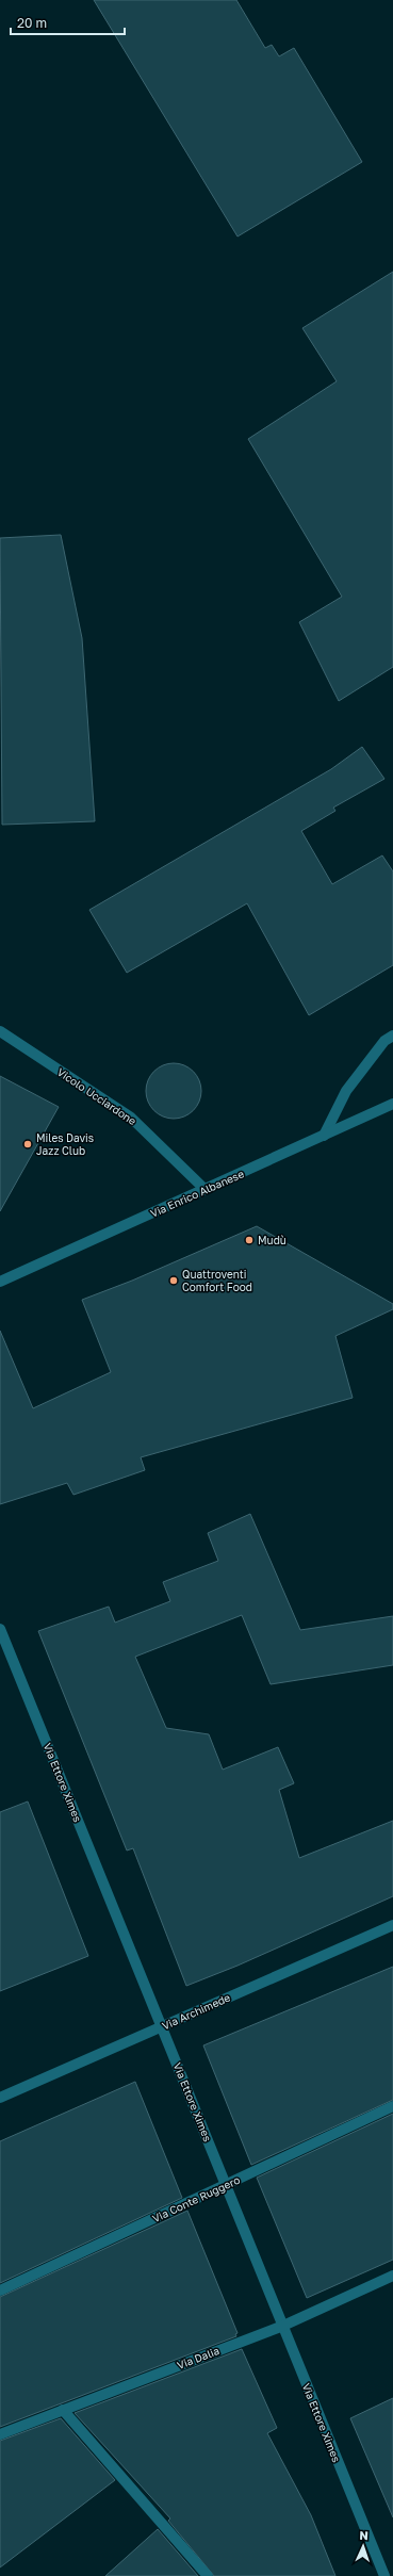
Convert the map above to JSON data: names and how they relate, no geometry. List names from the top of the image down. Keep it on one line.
{"streets":{"street":["Vicolo Ucciardone","Via Enrico Albanese","Via Ettore Ximes","Via Archimede","Via Conte Ruggero","Via Dalia"]},"crossings":[["Vicolo Ucciardone","Via Enrico Albanese"],["Via Ettore Ximes","Via Archimede"],["Via Ettore Ximes","Via Conte Ruggero"],["Via Ettore Ximes","Via Dalia"]],"places":["Miles Davis Jazz Club","Mudù","Quattroventi Comfort Food"],"scale_bar":"20 m","north":"top"}
